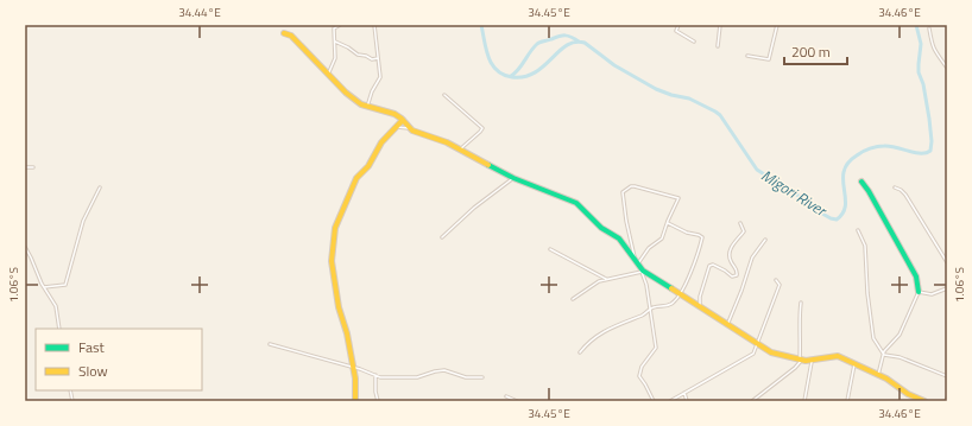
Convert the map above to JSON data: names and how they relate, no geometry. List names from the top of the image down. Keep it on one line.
{"water":["Migori River"],"legend":["Fast","Slow"],"scale_bar":"200 m","coordinates":["34.44°E","34.45°E","34.46°E","1.06°S"]}
